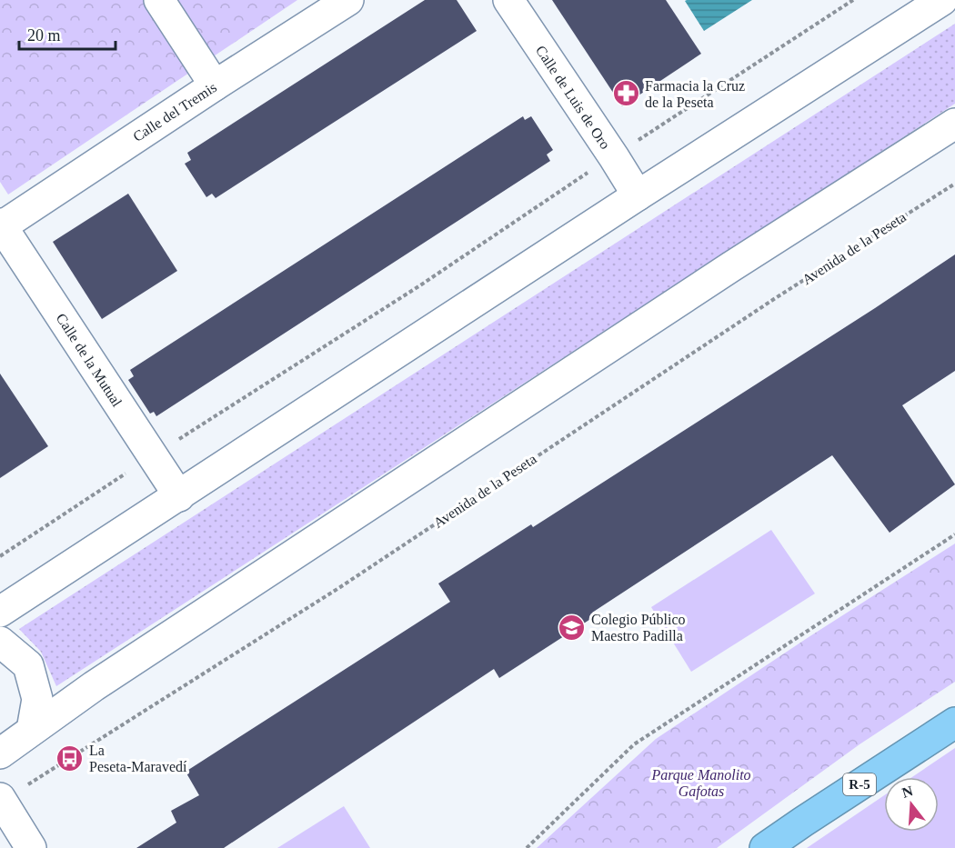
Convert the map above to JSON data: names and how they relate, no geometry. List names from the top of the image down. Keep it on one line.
{"streets":{"highway":["R-5"],"street":["Calle de Luis de Oro","Calle del Tremis","Calle de la Mutual"],"path":["Avenida de la Peseta"]},"crossings":[["Calle del Tremis","Calle de la Mutual"]],"parks":["Parque Manolito Gafotas"],"places":{"pharmacy":["Farmacia la Cruz de la Peseta"],"school or university":["Colegio Público Maestro Padilla"],"bus stop":["La Peseta-Maravedí"]},"scale_bar":"20 m","north":"top"}
